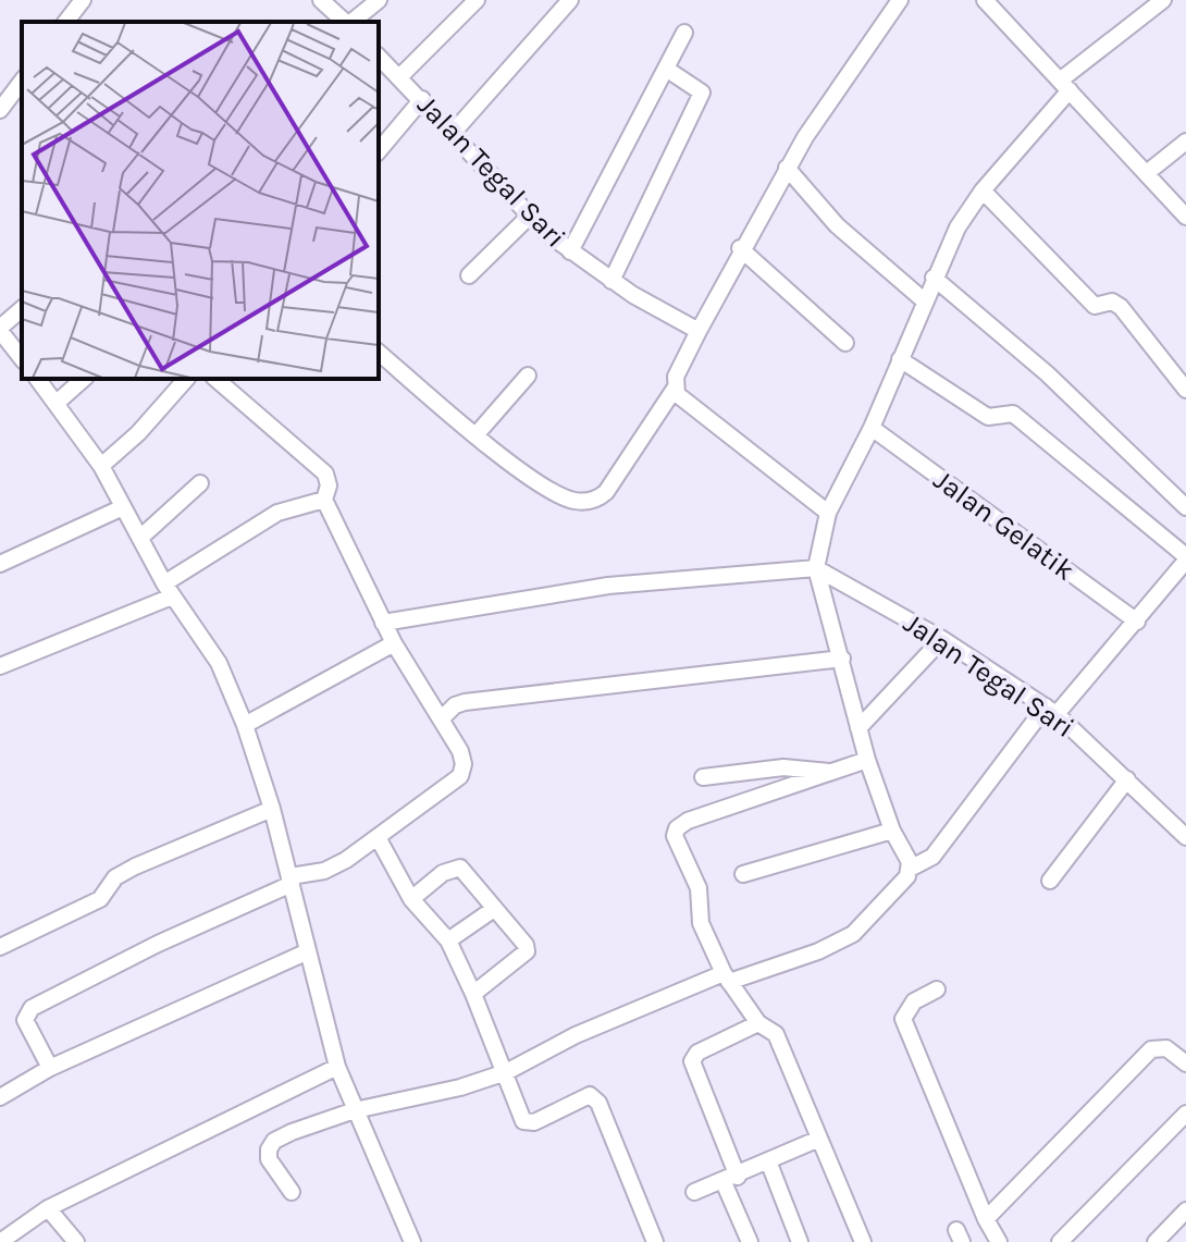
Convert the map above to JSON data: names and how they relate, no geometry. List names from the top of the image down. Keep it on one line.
{"streets":{"street":["Jalan Tegal Sari","Jalan Gelatik"]}}
